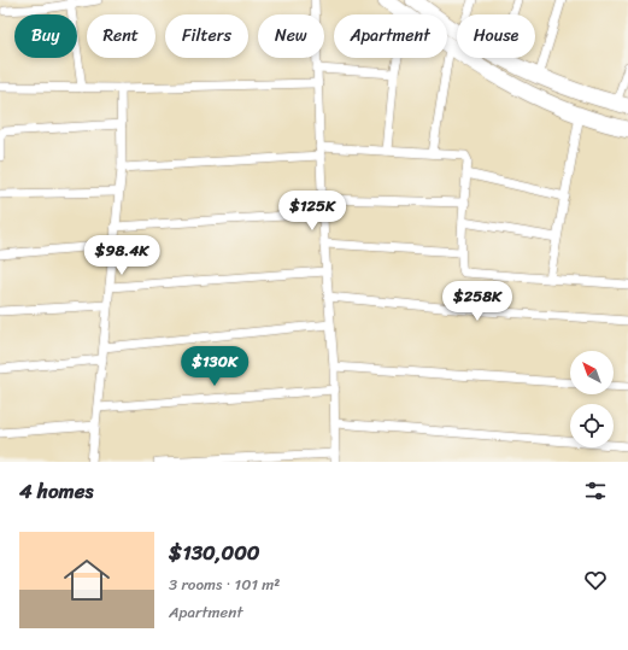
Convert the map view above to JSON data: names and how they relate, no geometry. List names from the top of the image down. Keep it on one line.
{"north":"top left","page":{"chip":["Buy","Rent","Filters","New","Apartment","House"],"price":["$125K","$98.4K","$258K","$130K"],"heading":"4 homes","list":[{"name":"$130,000","note":"3 rooms · 101 m² · Apartment"}]}}
